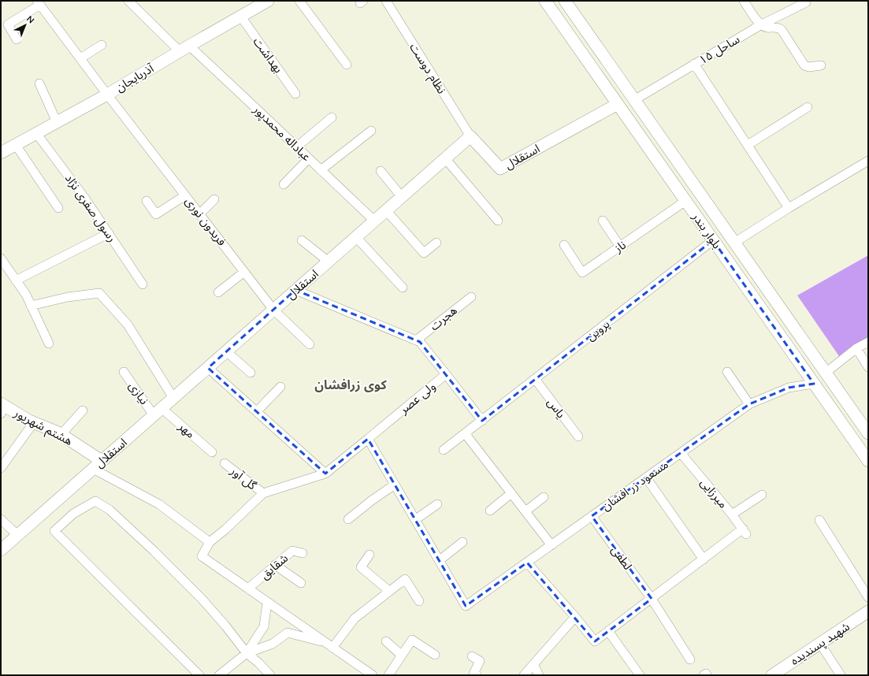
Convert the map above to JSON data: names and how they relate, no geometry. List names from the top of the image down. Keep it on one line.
{"streets":{"street":["ساحل ۱۵","بهداشت","نظام دوست","آذربایجان","عباداله محمدپور","استقلال","رسول صفری نژاد","فریدون نوری","بلوار بندر","ناز","هجرت","پروین","نیازی","ولی عصر","یاس","هشتم شهریور","مهر","گل آور","مسعود زر افشان","میرزایی","لطفی","شقایق","شهید پسندیده"]},"crossings":[["ساحل ۱۵","بلوار بندر"],["بهداشت","آذربایجان"],["نظام دوست","استقلال"],["آذربایجان","عباداله محمدپور"],["آذربایجان","رسول صفری نژاد"],["آذربایجان","فریدون نوری"],["عباداله محمدپور","استقلال"],["استقلال","فریدون نوری"],["استقلال","بلوار بندر"],["استقلال","نیازی"],["استقلال","هشتم شهریور"],["استقلال","مهر"],["بلوار بندر","ناز"],["بلوار بندر","پروین"],["بلوار بندر","مسعود زر افشان"],["پروین","ولی عصر"],["پروین","یاس"],["نیازی","مهر"],["مسعود زر افشان","میرزایی"],["مسعود زر افشان","لطفی"]],"districts":["کوی زرافشان"],"north":"top right"}
